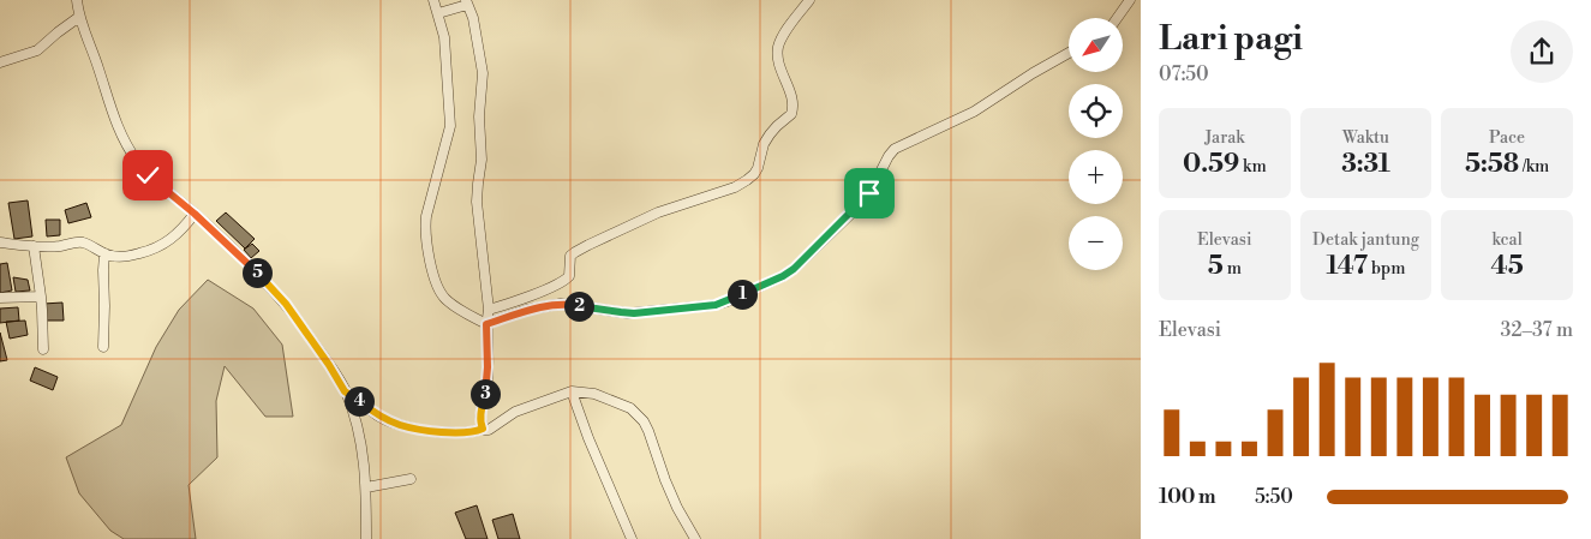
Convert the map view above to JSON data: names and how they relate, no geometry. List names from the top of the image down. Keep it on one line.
{"north":"bottom left","page":{"heading":["Lari pagi","07:50"],"map_buttons":["+","−"],"stats":[["Jarak","0.59 km"],["Waktu","3:31"],["Pace","5:58 /km"],["Elevasi","5 m"],["Detak jantung","147 bpm"],["kcal","45"]],"pins":["5","1","2","3","4"],"chart":["Elevasi","32–37 m"],"list":[{"name":"100 m","note":"5:50"}]}}
